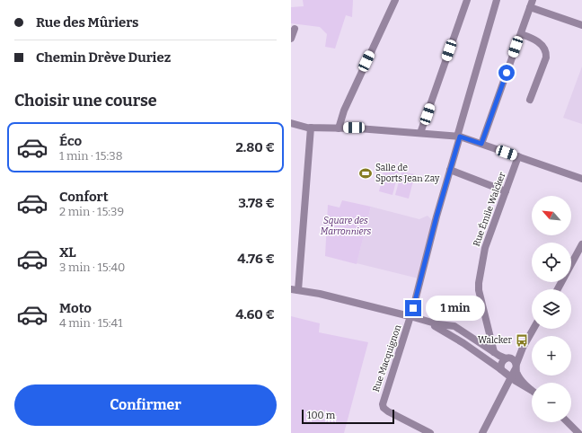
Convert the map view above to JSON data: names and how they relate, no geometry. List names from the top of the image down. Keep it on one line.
{"streets":{"street":["Rue Émile Walcker","Rue Macquignon"]},"parks":["Square des Marronniers"],"places":{"sports":["Salle de Sports Jean Zay"],"bus stop":["Walcker"]},"scale_bar":"100 m","north":"top left","page":{"banner":["Rue des Mûriers","Chemin Drève Duriez"],"heading":"Choisir une course","list":[{"name":"Éco","note":"1 min · 15:38","value":"2.80 €"},{"name":"Confort","note":"2 min · 15:39","value":"3.78 €"},{"name":"XL","note":"3 min · 15:40","value":"4.76 €"},{"name":"Moto","note":"4 min · 15:41","value":"4.60 €"}],"map_buttons":["+","−"],"bubble":"1 min","buttons":"Confirmer","scale":"100 m"}}
